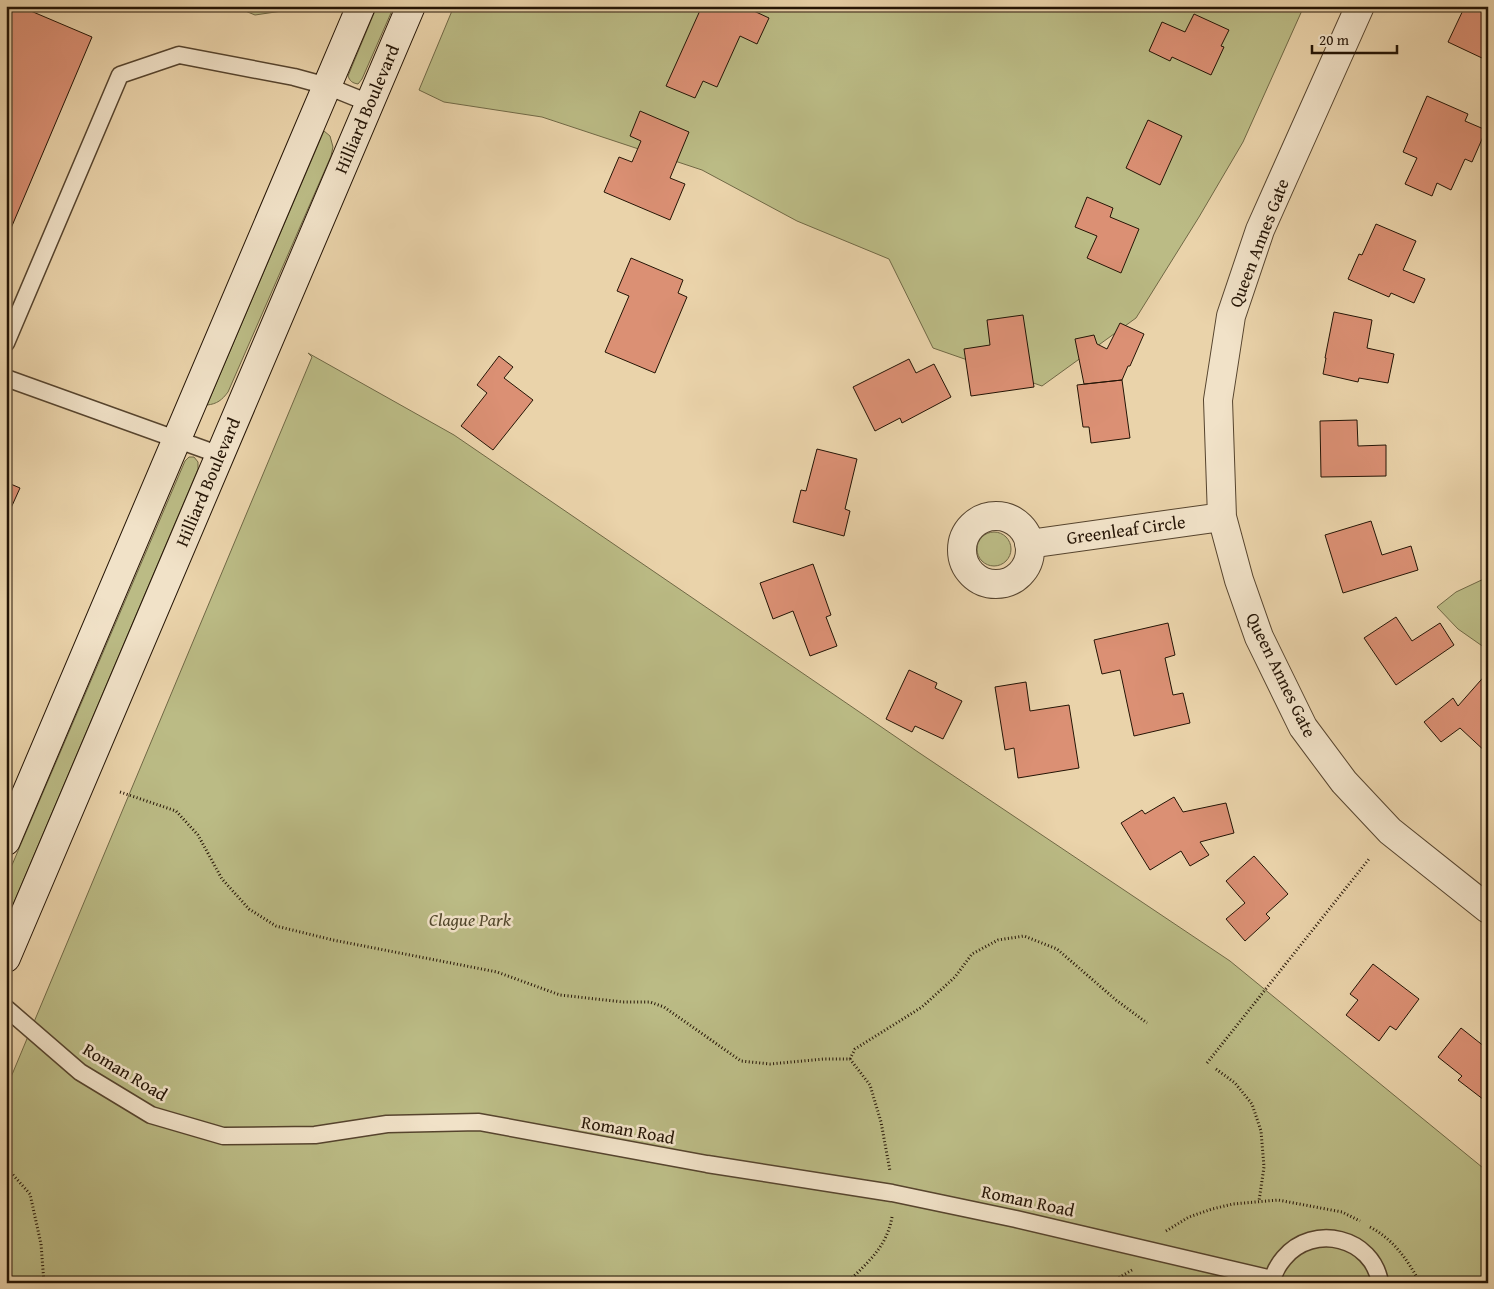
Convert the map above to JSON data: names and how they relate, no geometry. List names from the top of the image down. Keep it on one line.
{"streets":{"main road":["Hilliard Boulevard","Queen Annes Gate","Greenleaf Circle"],"lane":["Roman Road"]},"crossings":[["Queen Annes Gate","Greenleaf Circle"]],"parks":["Clague Park"],"scale_bar":"20 m"}
